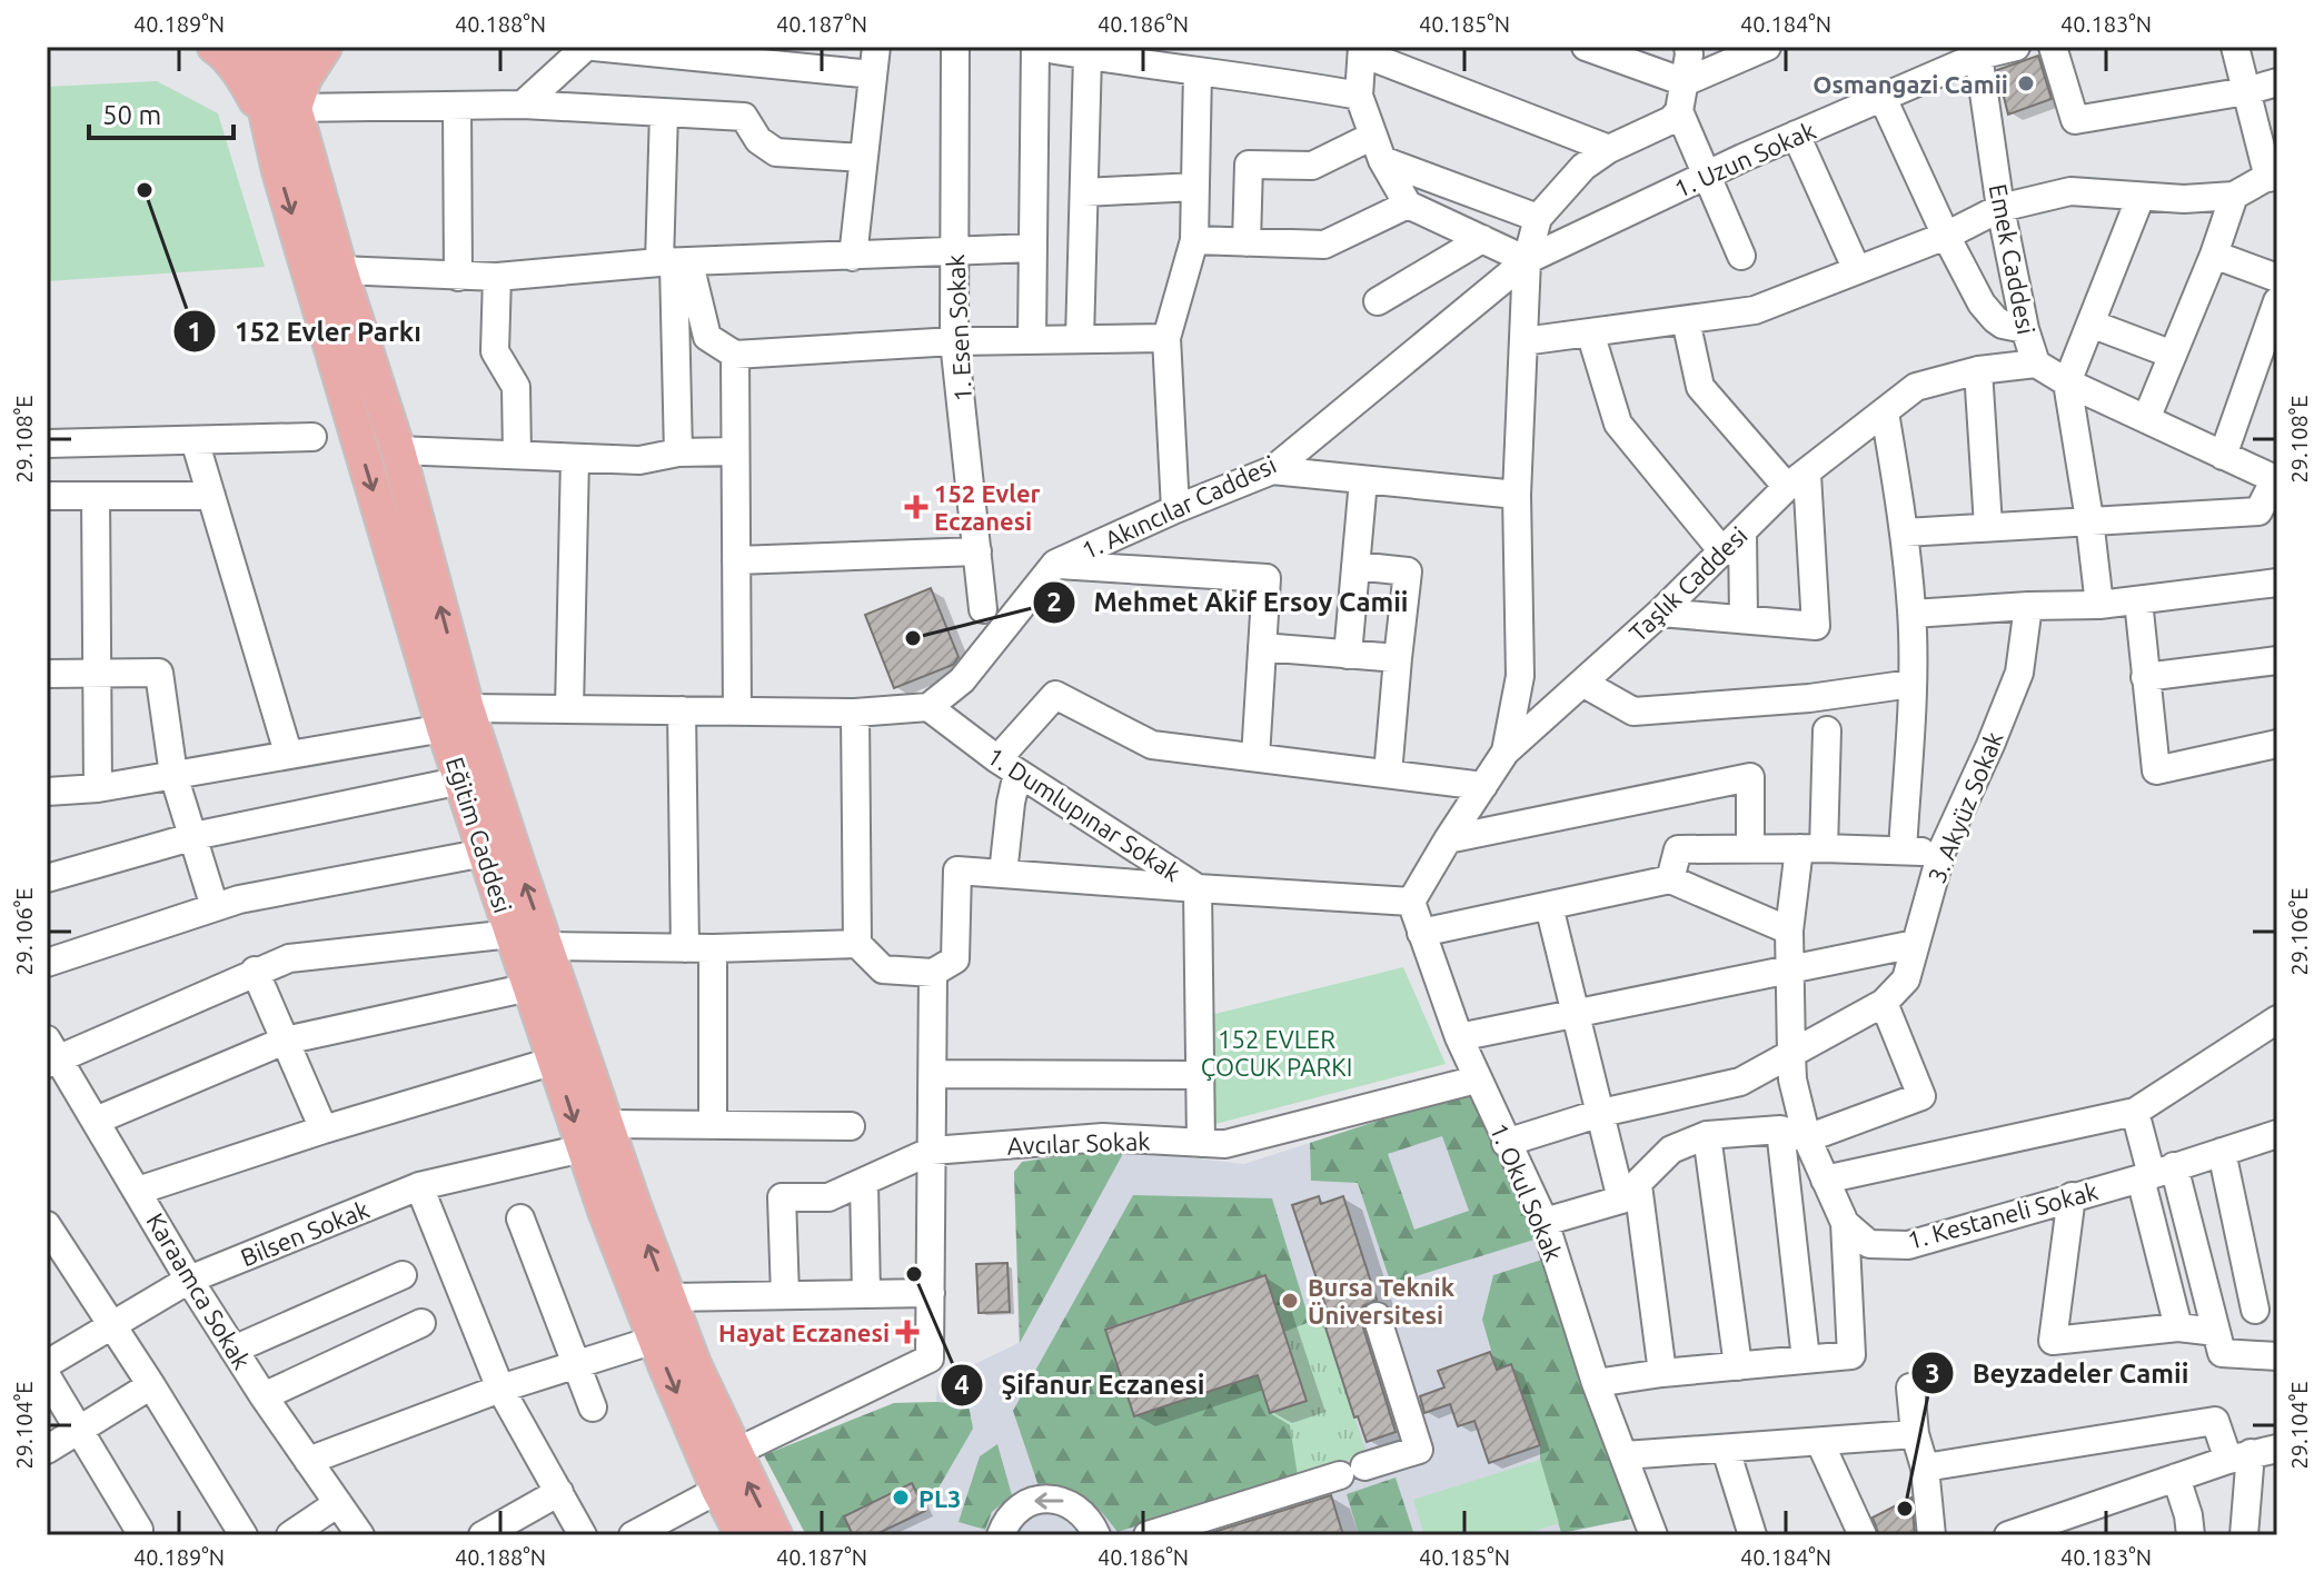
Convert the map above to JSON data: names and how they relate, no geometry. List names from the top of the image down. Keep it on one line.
{"streets":{"main road":["Eğitim Caddesi"],"street":["1. Uzun Sokak","Emek Caddesi","1. Esen Sokak","1. Akıncılar Caddesi","Taşlık Caddesi","3. Akyüz Sokak","1. Dumlupınar Sokak","Avcılar Sokak","1. Okul Sokak","1. Kestaneli Sokak","Bilsen Sokak","Karaamca Sokak"]},"crossings":[["1. Uzun Sokak","Emek Caddesi"],["1. Uzun Sokak","1. Akıncılar Caddesi"],["Emek Caddesi","Taşlık Caddesi"],["1. Akıncılar Caddesi","1. Dumlupınar Sokak"],["Taşlık Caddesi","1. Dumlupınar Sokak"],["Taşlık Caddesi","1. Okul Sokak"],["3. Akyüz Sokak","1. Okul Sokak"],["1. Dumlupınar Sokak","1. Okul Sokak"],["Eğitim Caddesi","Bilsen Sokak"],["Avcılar Sokak","1. Okul Sokak"],["Bilsen Sokak","Karaamca Sokak"]],"parks":["152 EVLER ÇOCUK PARKI"],"places":{"other":["Osmangazi Camii","152 Evler Parkı","Mehmet Akif Ersoy Camii","Şifanur Eczanesi","Bursa Teknik Üniversitesi","PL3","Beyzadeler Camii"],"health":["152 Evler Eczanesi","Hayat Eczanesi"]},"scale_bar":"50 m","coordinates":["40.189°N","40.188°N","40.187°N","40.186°N","40.185°N","40.184°N","40.183°N","29.108°E","29.106°E","29.104°E"]}
